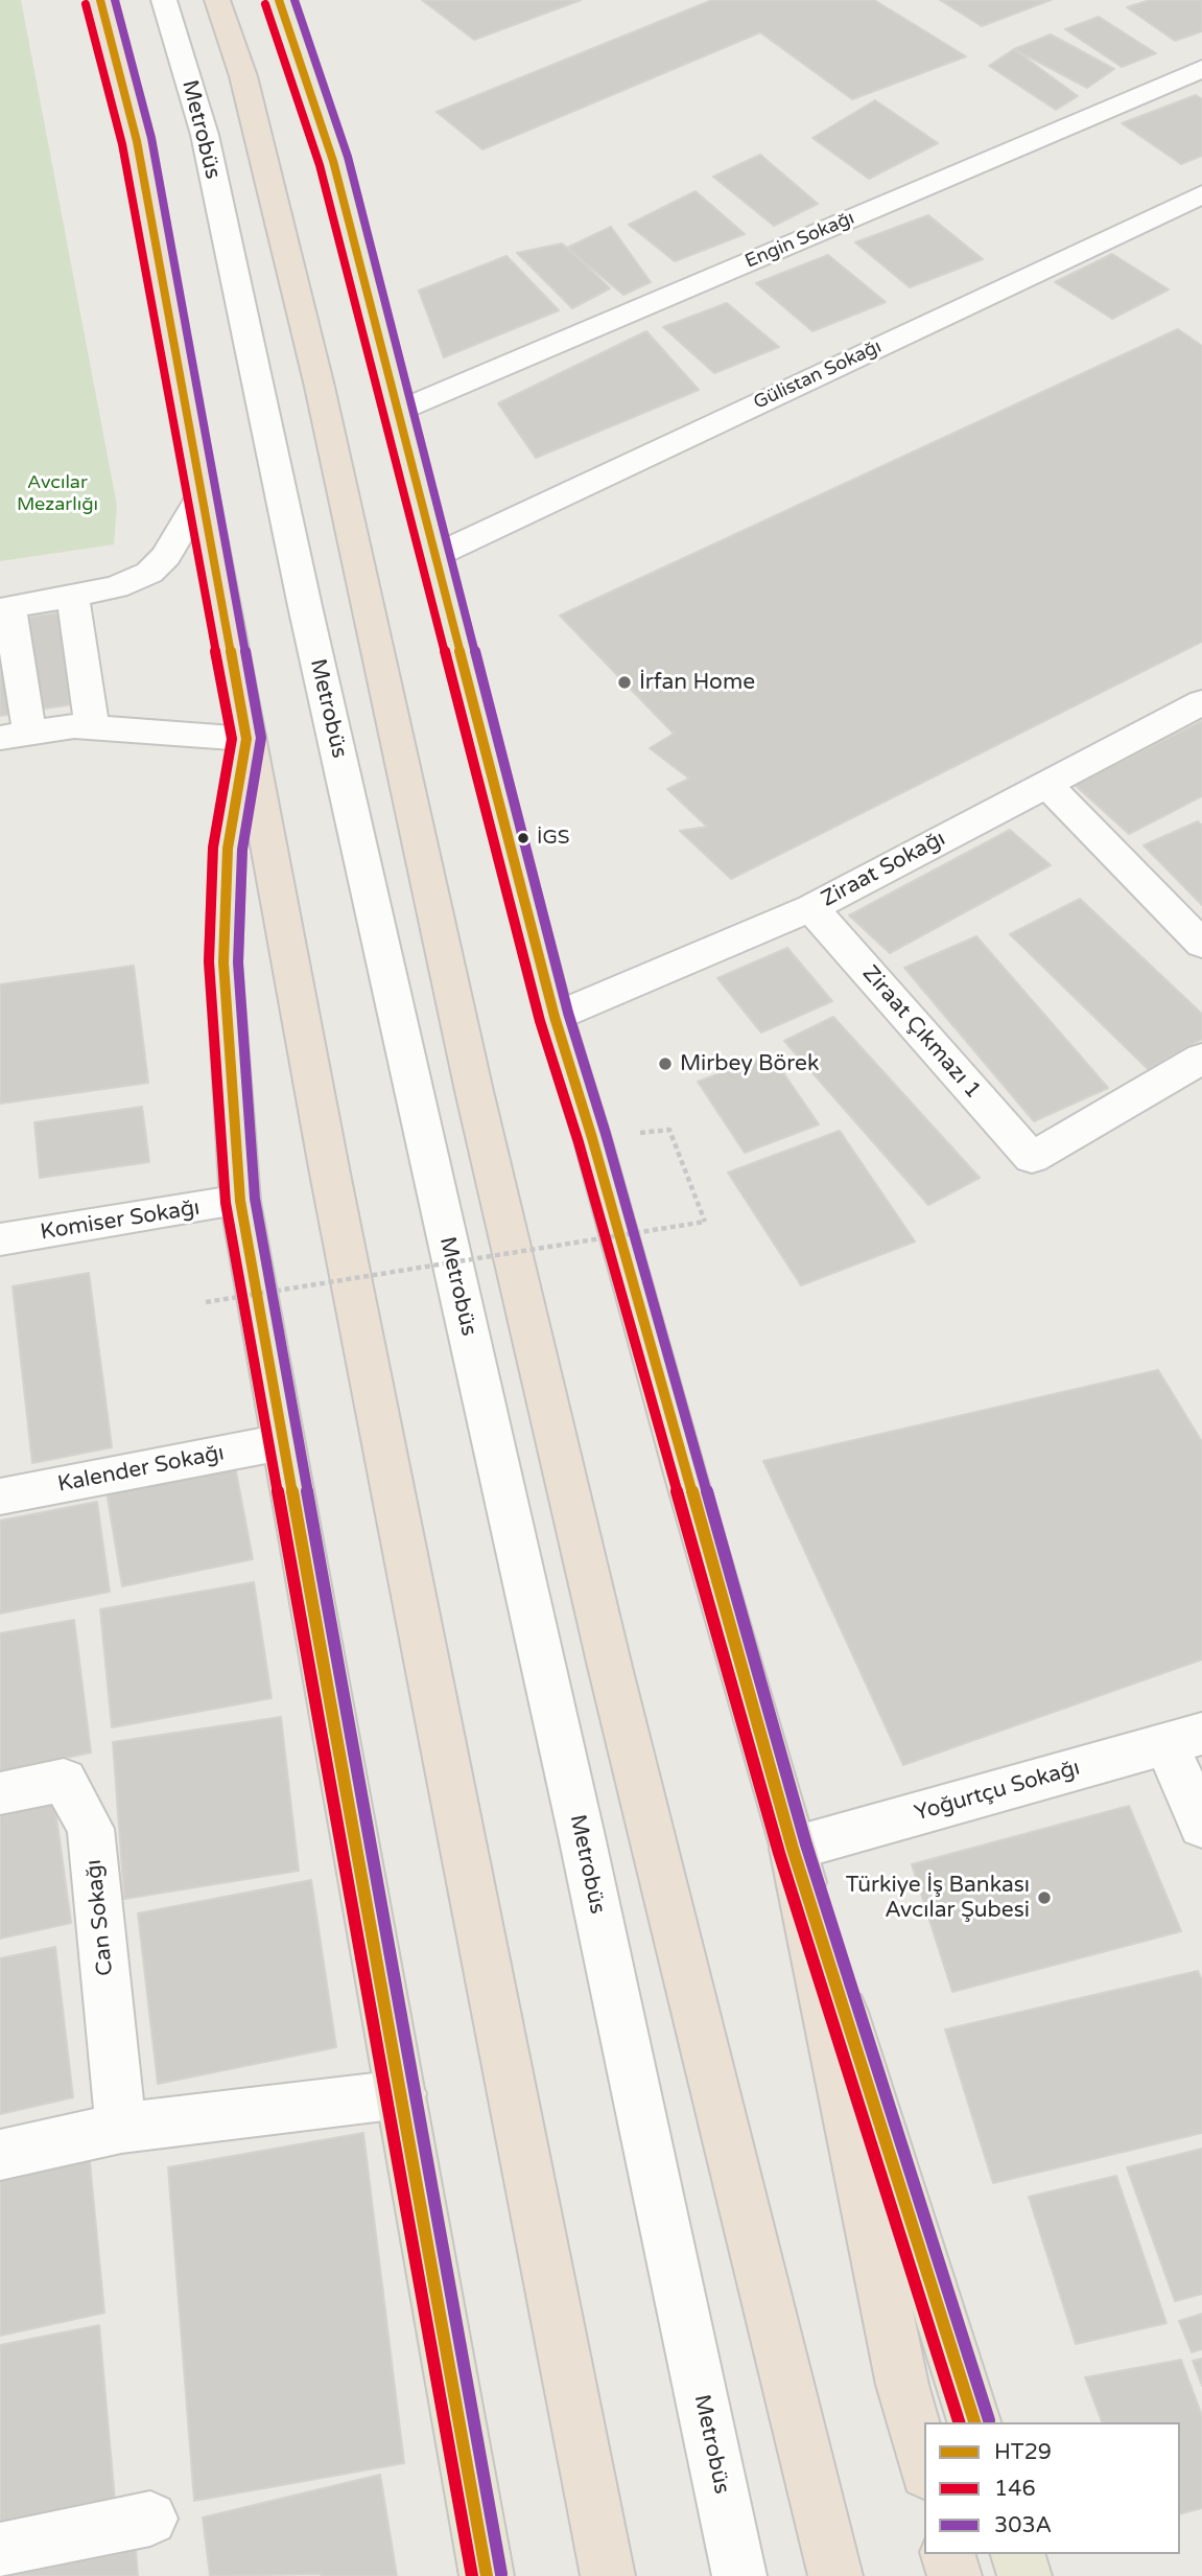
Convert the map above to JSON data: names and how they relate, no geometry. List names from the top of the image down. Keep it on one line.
{"streets":{"street":["Metrobüs","Engin Sokağı","Gülistan Sokağı","Ziraat Sokağı","Ziraat Çıkmazı 1","Komiser Sokağı","Kalender Sokağı","Yoğurtçu Sokağı","Can Sokağı"]},"crossings":[["Ziraat Sokağı","Ziraat Çıkmazı 1"]],"parks":["Avcılar Mezarlığı"],"places":["İrfan Home","İGS","Mirbey Börek","Türkiye İş Bankası Avcılar Şubesi"],"lines":["transit line HT29","transit line 303A","transit line 146"],"legend":["HT29","146","303A"]}
